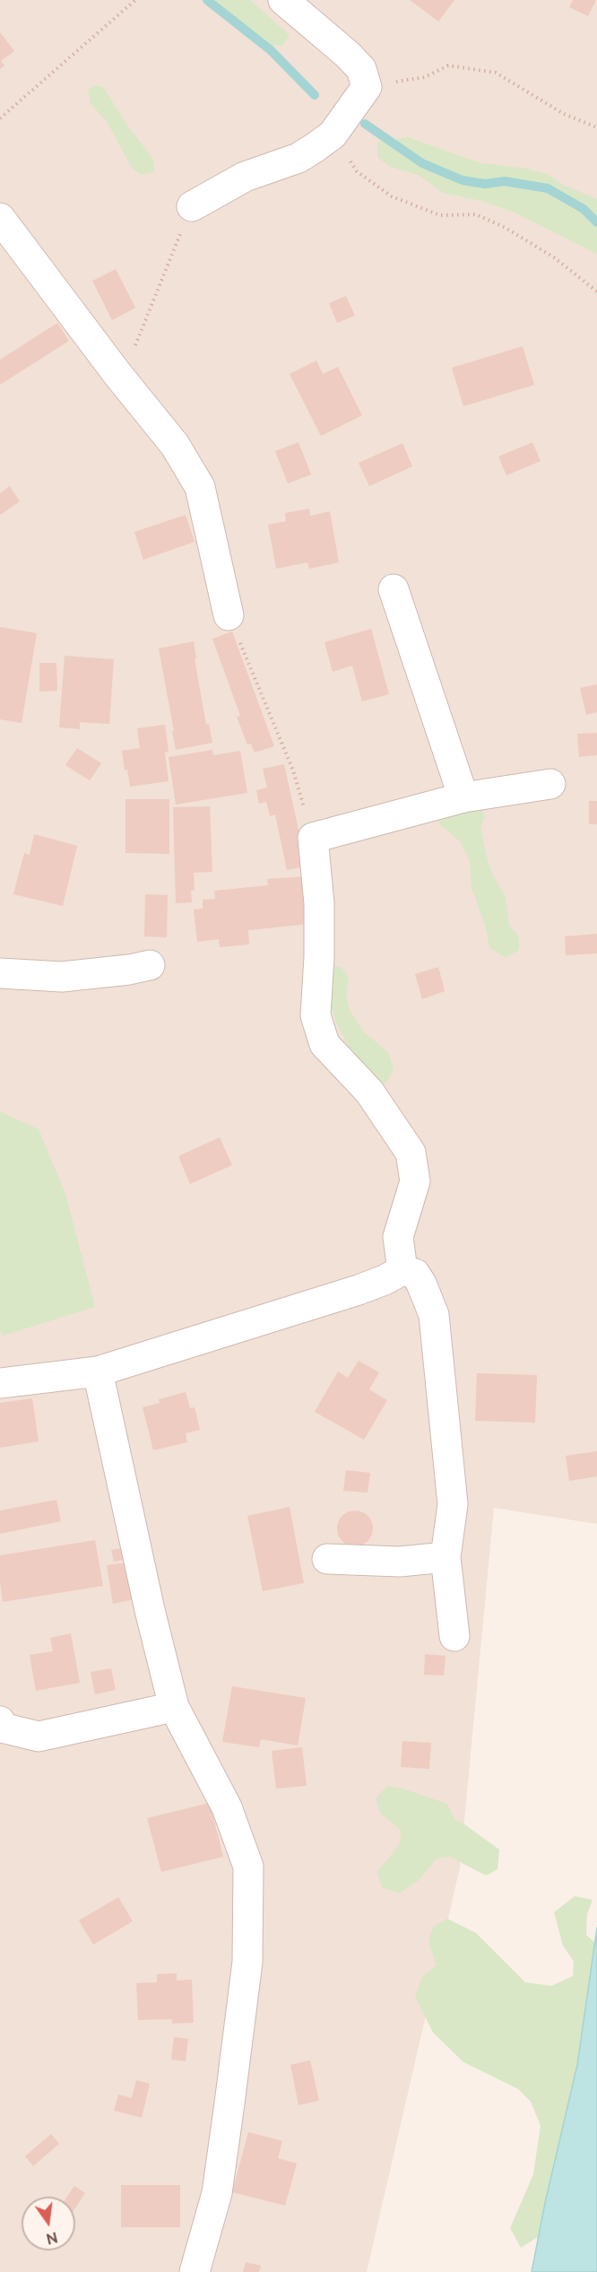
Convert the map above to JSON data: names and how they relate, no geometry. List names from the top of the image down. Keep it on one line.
{"north":"bottom"}
